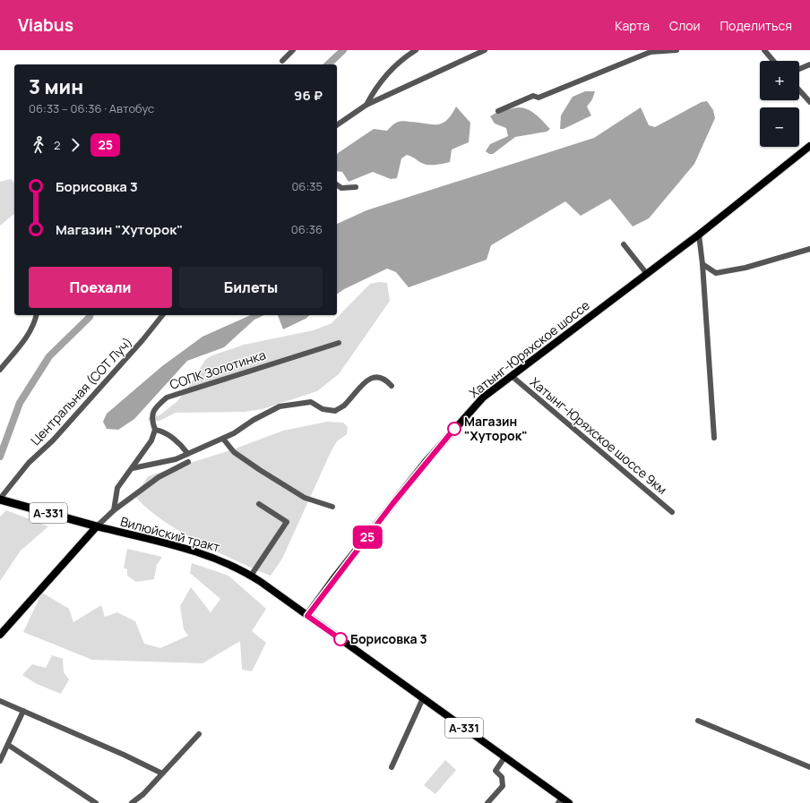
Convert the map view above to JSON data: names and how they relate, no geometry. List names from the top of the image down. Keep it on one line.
{"streets":{"highway":["А-331"],"main road":["Хатынг-Юряхское шоссе","Вилюйский тракт"],"street":["СОПК Золотинка","Центральная (СОТ Луч)","Хатынг-Юряхское шоссе 9км"]},"crossings":[["Хатынг-Юряхское шоссе","Хатынг-Юряхское шоссе 9км"],["Хатынг-Юряхское шоссе","Вилюйский тракт"],["Центральная (СОТ Луч)","А-331"],["А-331","Вилюйский тракт"]],"places":["Магазин \"Хуторок\"","Борисовка 3"],"lines":["bus line 25"],"page":{"header":"Viabus","nav":["Карта","Слои","Поделиться"],"on_map":"25","map_buttons":["+","−"],"heading":["3 мин","06:33 – 06:36 · Автобус","96 ₽"],"legs":["2","25"],"list":[{"name":"Борисовка 3","value":"06:35"},{"name":"Магазин \"Хуторок\"","value":"06:36"}],"buttons":["Поехали","Билеты"]}}
